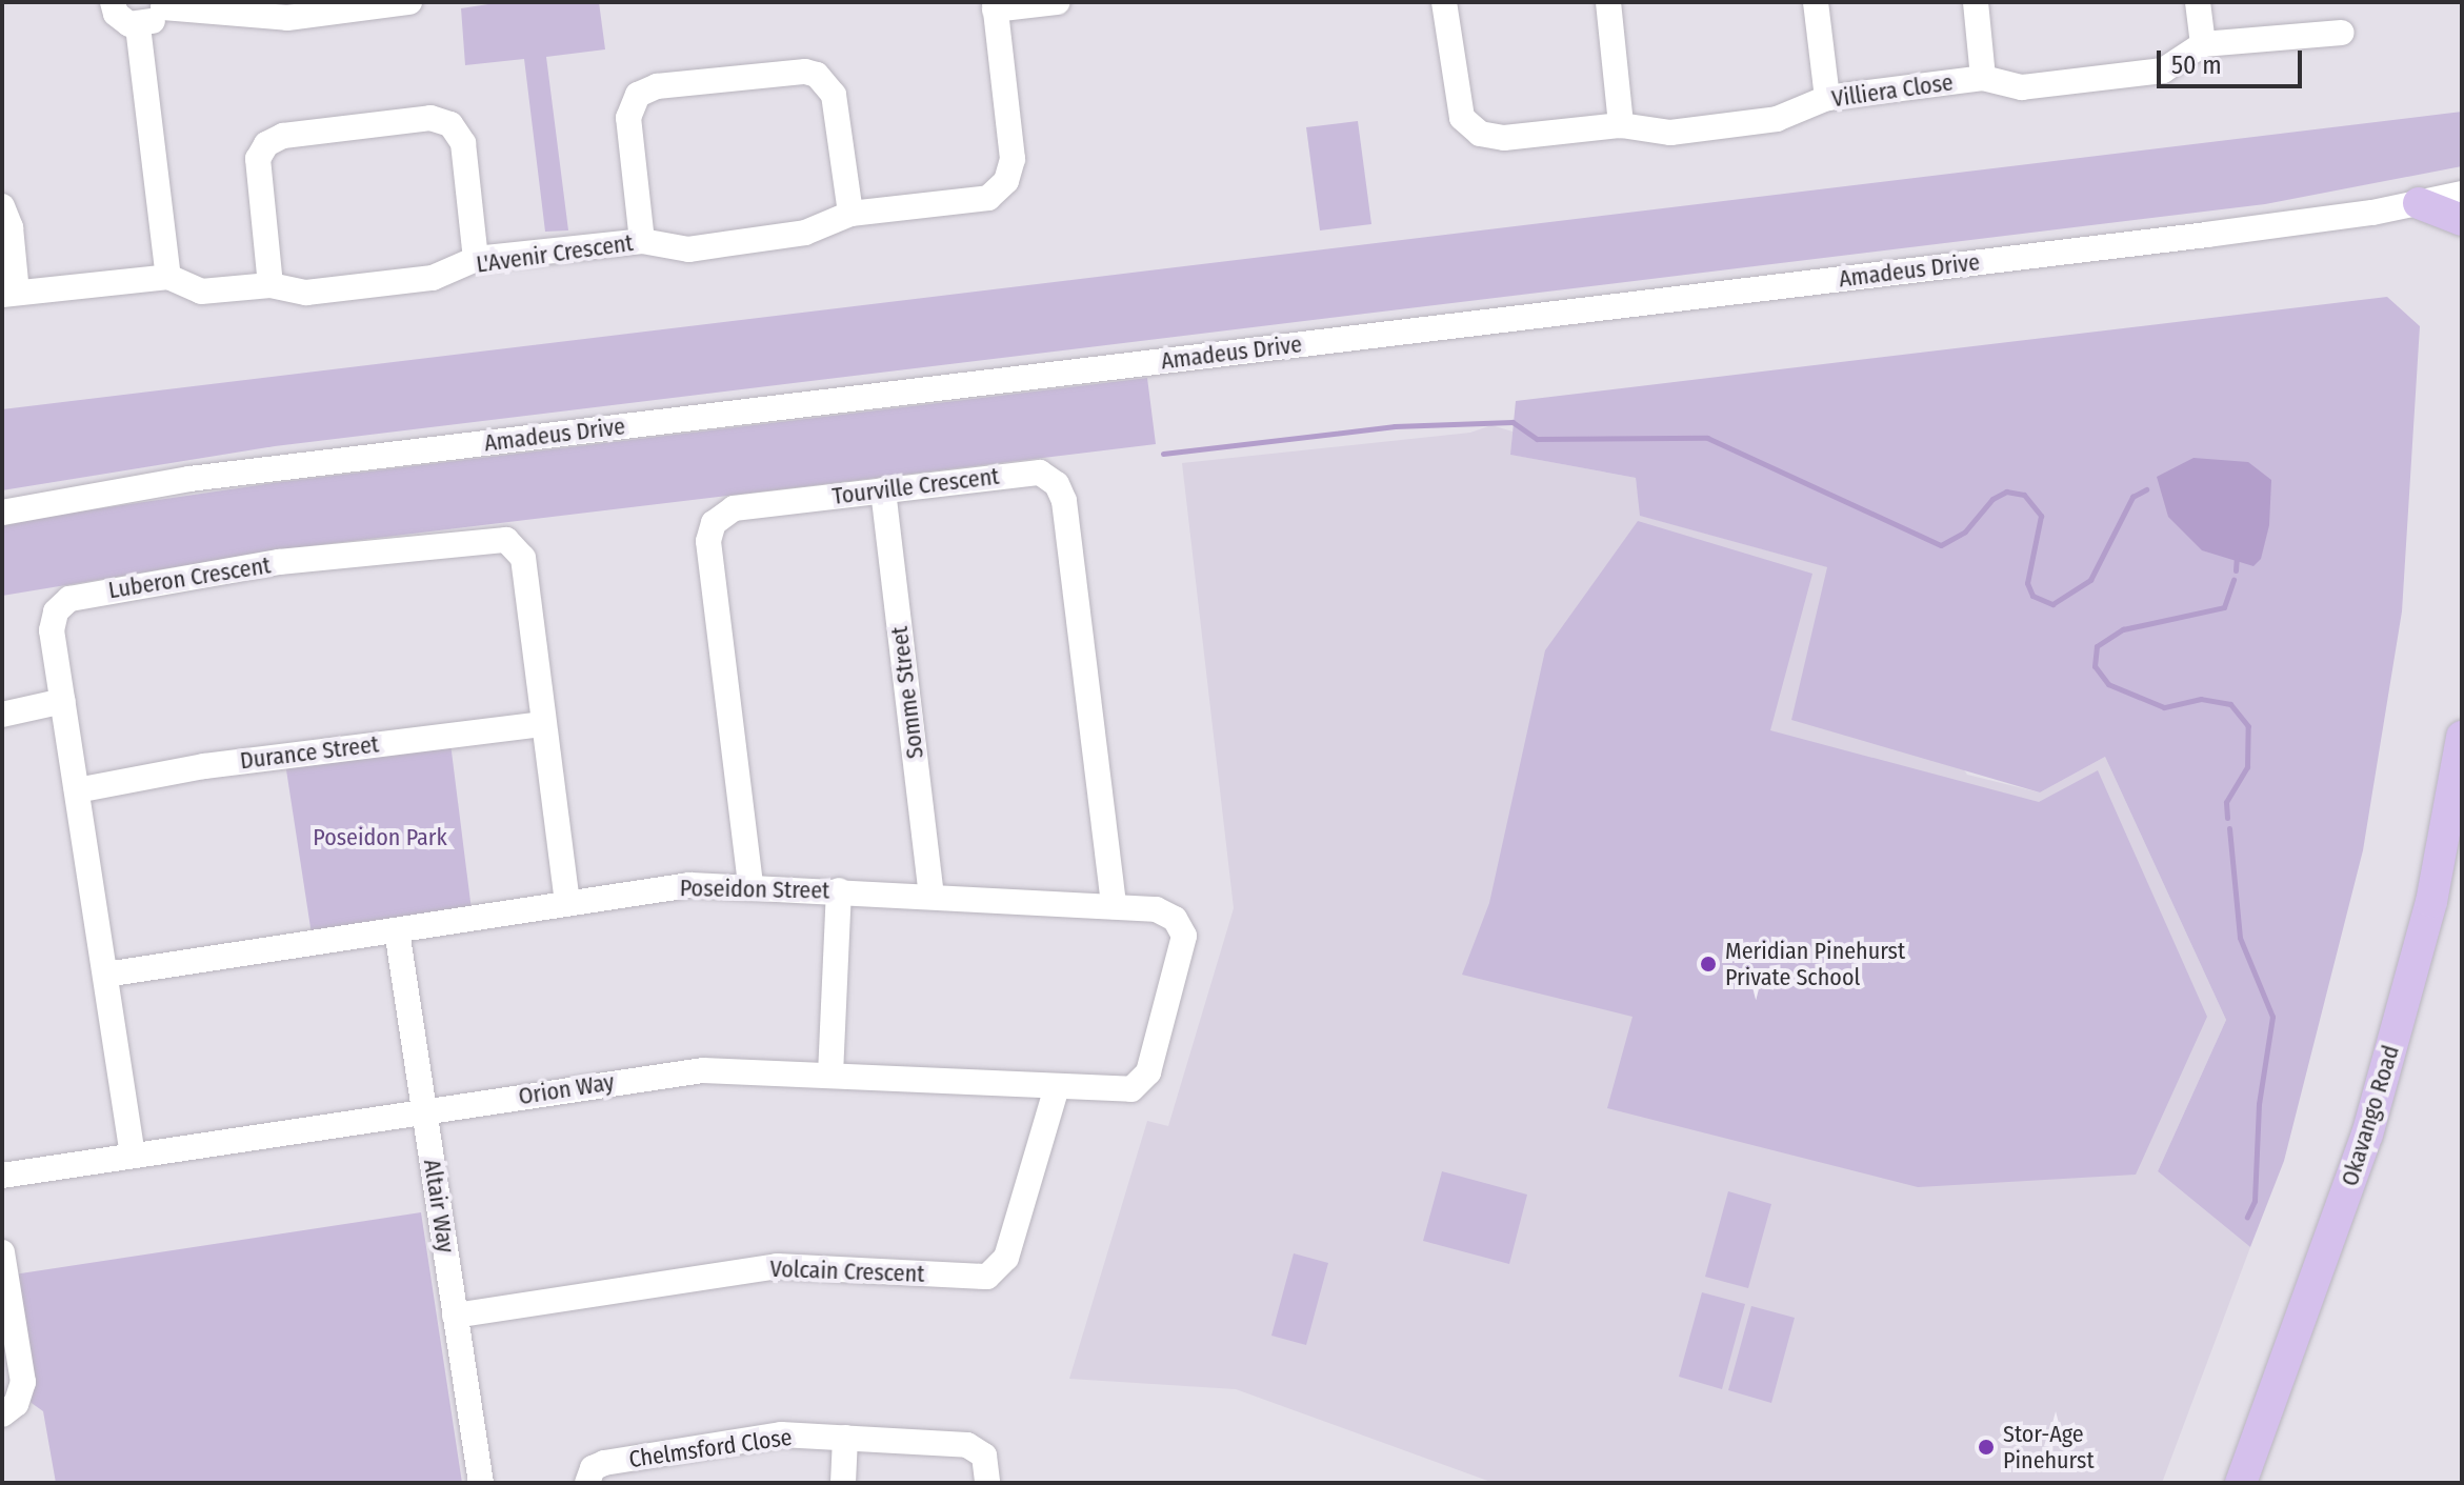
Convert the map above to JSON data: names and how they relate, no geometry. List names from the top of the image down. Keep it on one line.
{"streets":{"main road":["Okavango Road"],"street":["Villiera Close","L'Avenir Crescent","Amadeus Drive","Tourville Crescent","Luberon Crescent","Somme Street","Durance Street","Poseidon Street","Orion Way","Altair Way","Volcain Crescent","Chelmsford Close"]},"crossings":[["Tourville Crescent","Somme Street"],["Tourville Crescent","Poseidon Street"],["Luberon Crescent","Durance Street"],["Luberon Crescent","Poseidon Street"],["Luberon Crescent","Orion Way"],["Somme Street","Poseidon Street"],["Poseidon Street","Orion Way"],["Poseidon Street","Altair Way"],["Orion Way","Altair Way"],["Orion Way","Volcain Crescent"],["Altair Way","Volcain Crescent"]],"parks":["Poseidon Park"],"places":["Meridian Pinehurst Private School","Stor-Age Pinehurst"],"scale_bar":"50 m"}
